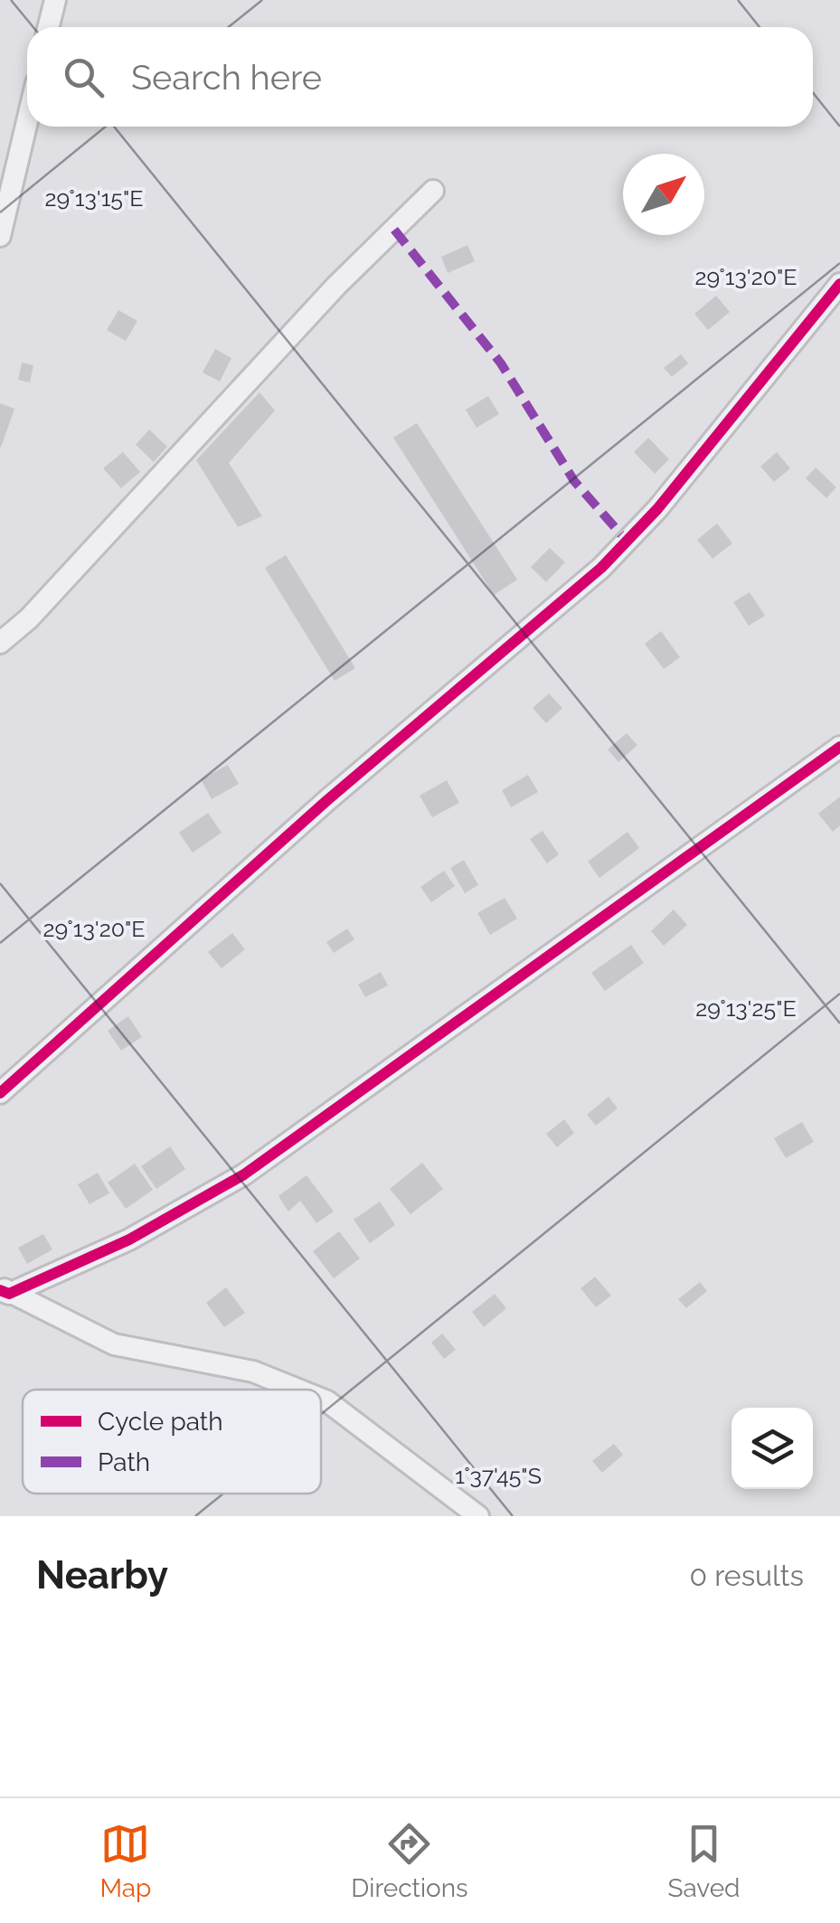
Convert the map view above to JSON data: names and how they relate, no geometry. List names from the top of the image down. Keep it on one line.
{"legend":["Cycle path","Path"],"north":"top right","page":{"search":"Search here","heading":["Nearby","0 results"],"nav":["Map","Directions","Saved"]},"coordinates":["29°13'15\"E","29°13'20\"E","29°13'25\"E","1°37'45\"S"]}
